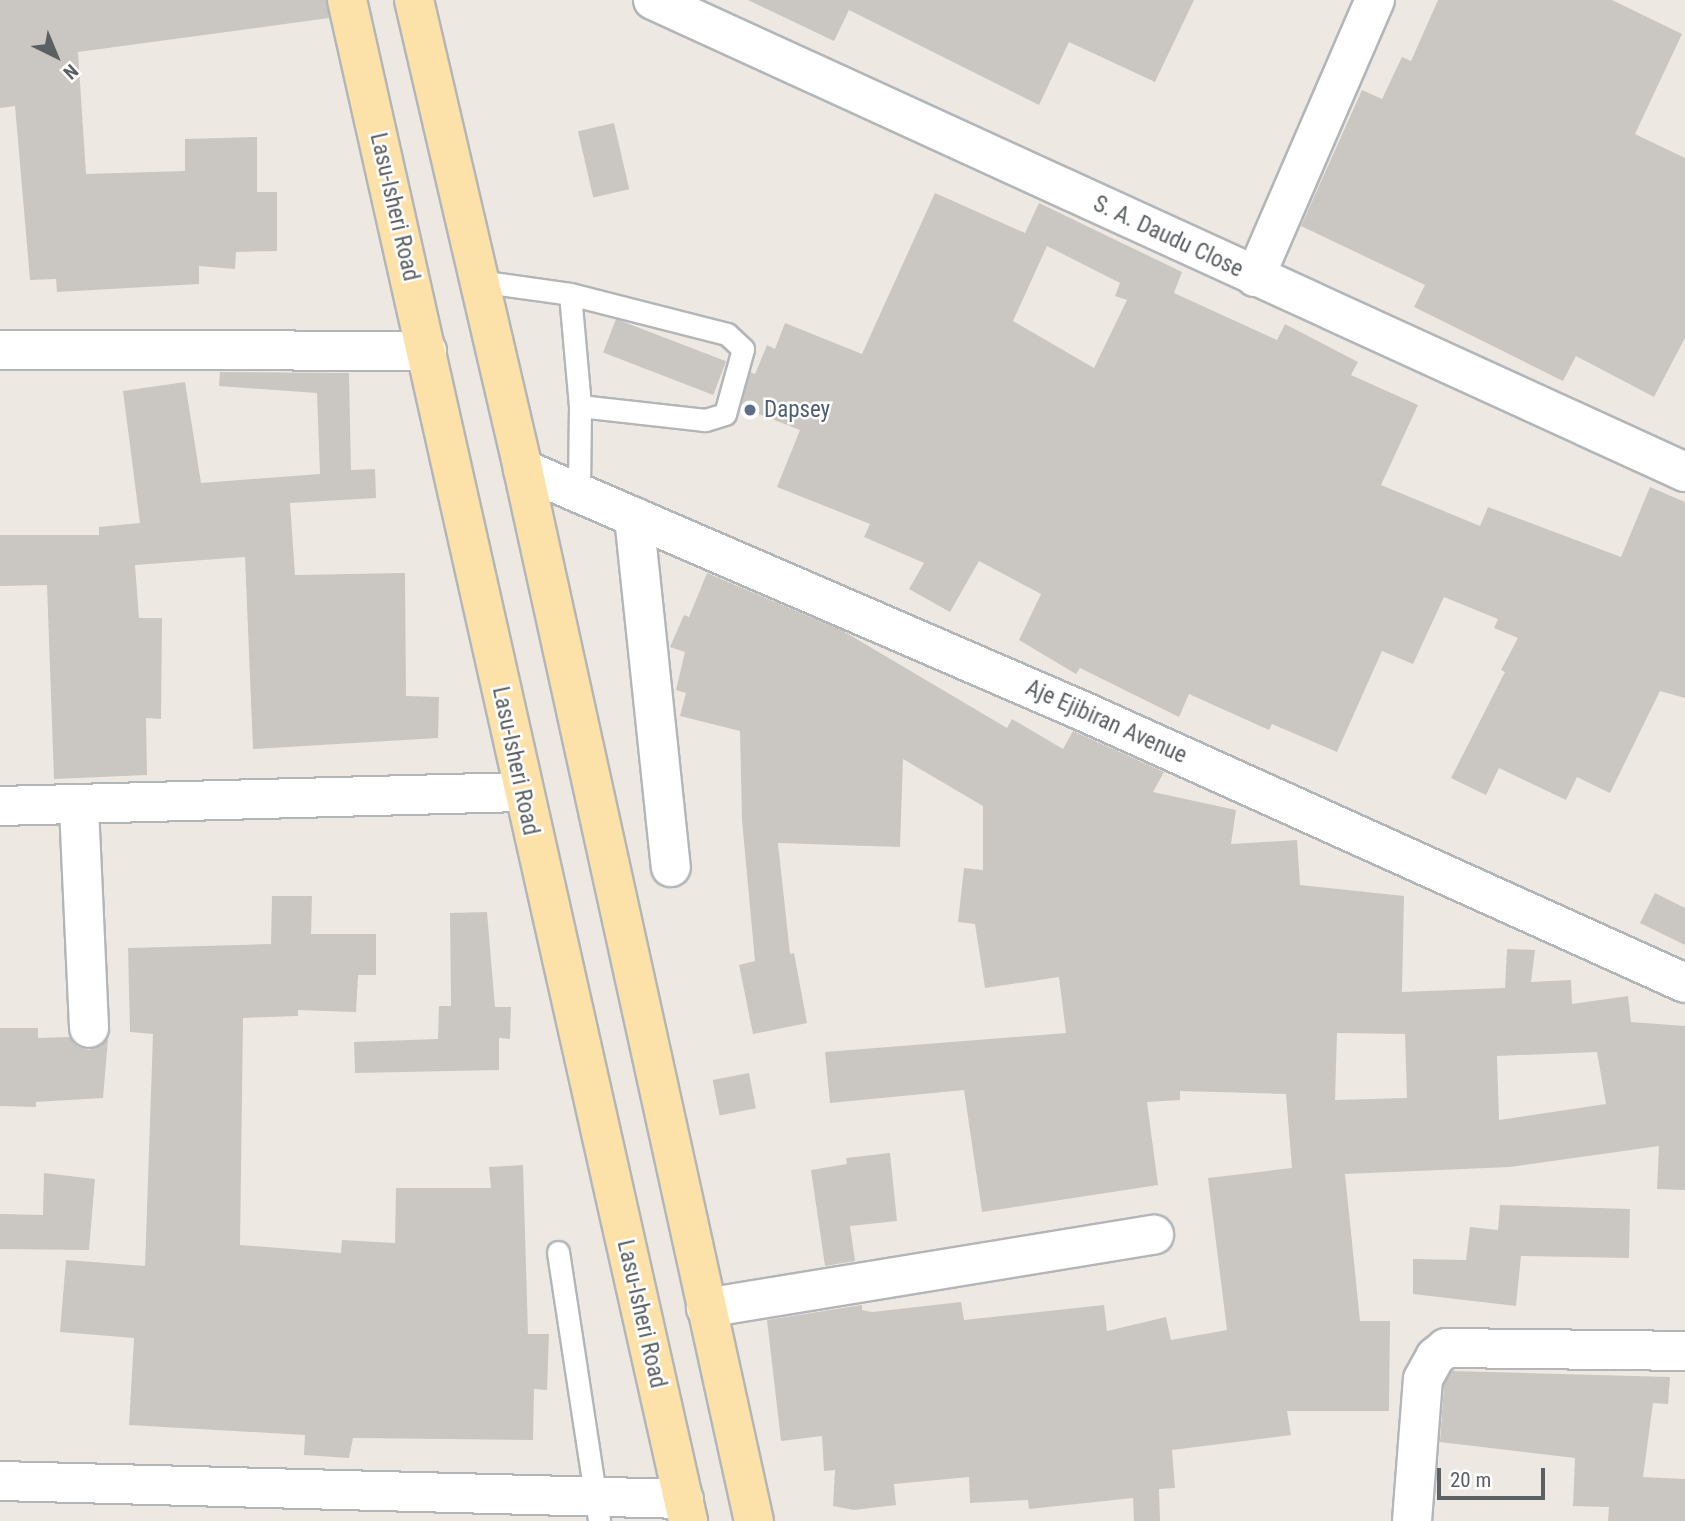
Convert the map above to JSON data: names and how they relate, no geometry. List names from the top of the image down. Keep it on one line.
{"streets":{"main road":["Lasu-Isheri Road"],"street":["S. A. Daudu Close","Aje Ejibiran Avenue"]},"places":["Dapsey"],"scale_bar":"20 m","north":"bottom right"}
